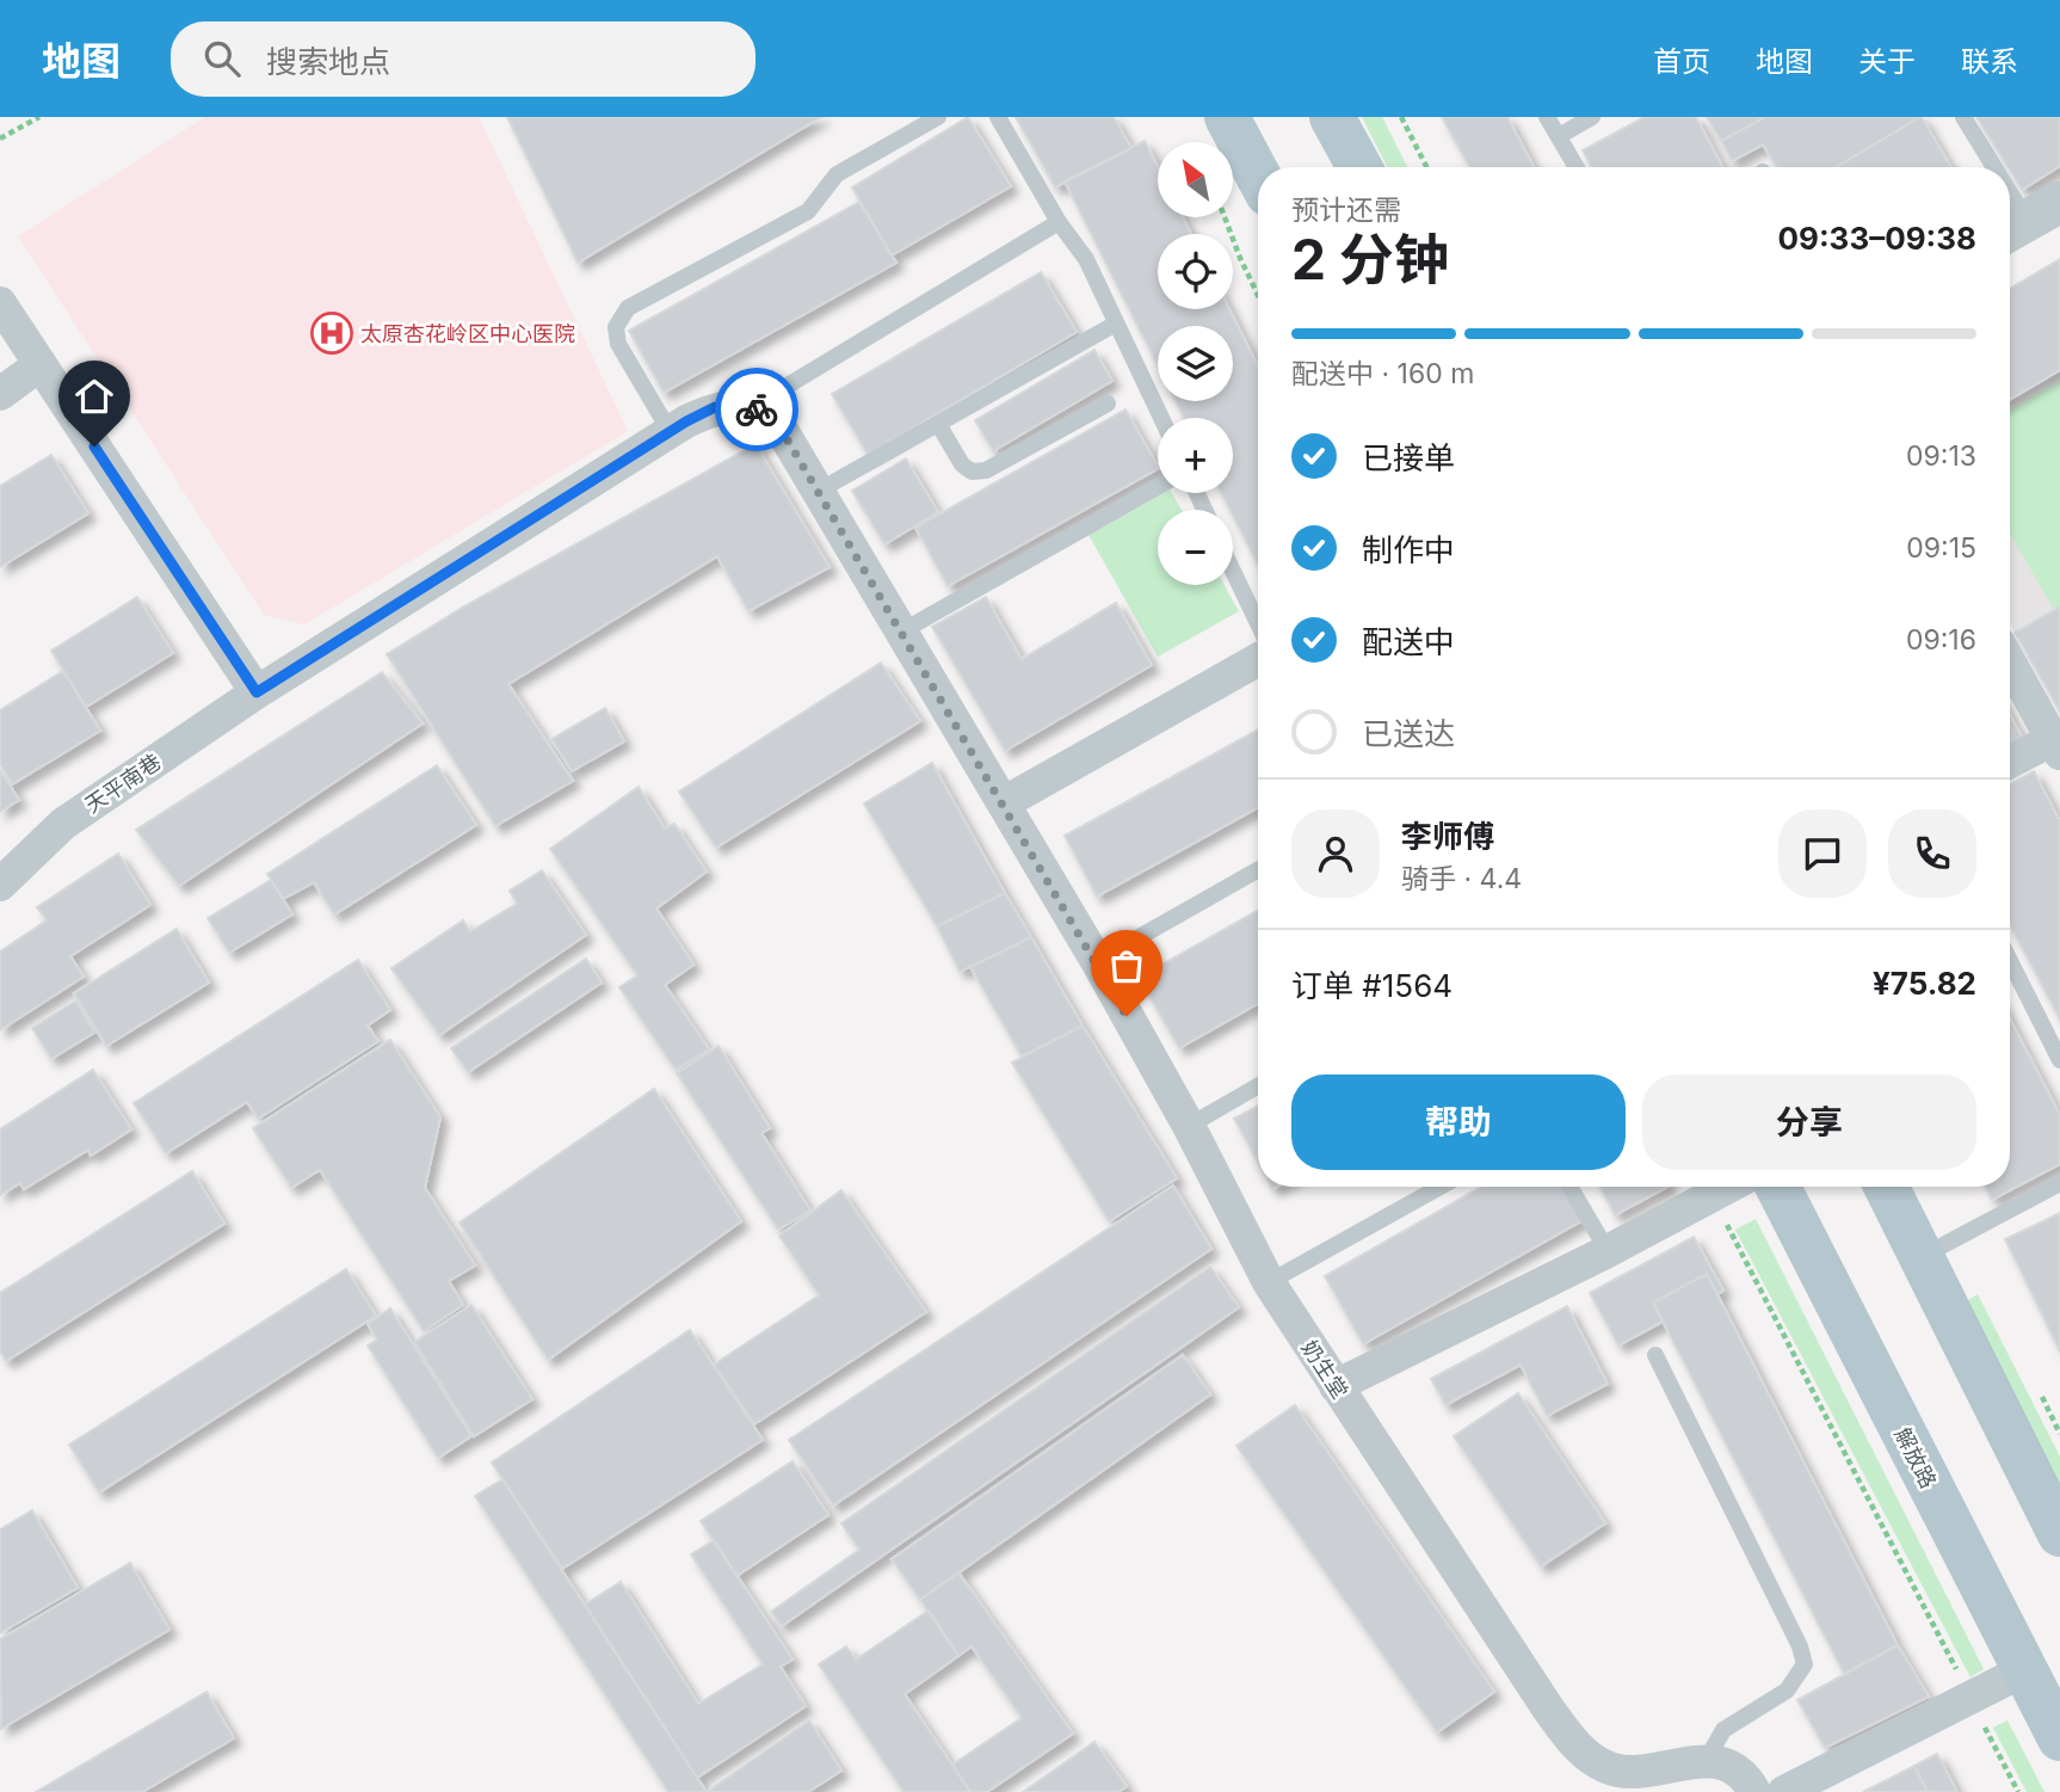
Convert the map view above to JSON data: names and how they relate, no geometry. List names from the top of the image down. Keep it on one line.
{"streets":{"main road":["解放路"],"street":["天平南巷","奶生堂"]},"crossings":[["天平南巷","奶生堂"]],"places":{"hospital":["太原杏花岭区中心医院"]},"north":"top left","page":{"header":"地图","search":"搜索地点","nav":["首页","地图","关于","联系"],"map_buttons":["+","−"],"heading":["2 分钟","预计还需","09:33–09:38"],"panel":["李师傅","骑手 · 4.4","订单 #1564","¥75.82"],"bar":"配送中 · 160 m","list":[["已接单","09:13"],["制作中","09:15"],["配送中","09:16"],"已送达"],"buttons":["帮助","分享"]}}
